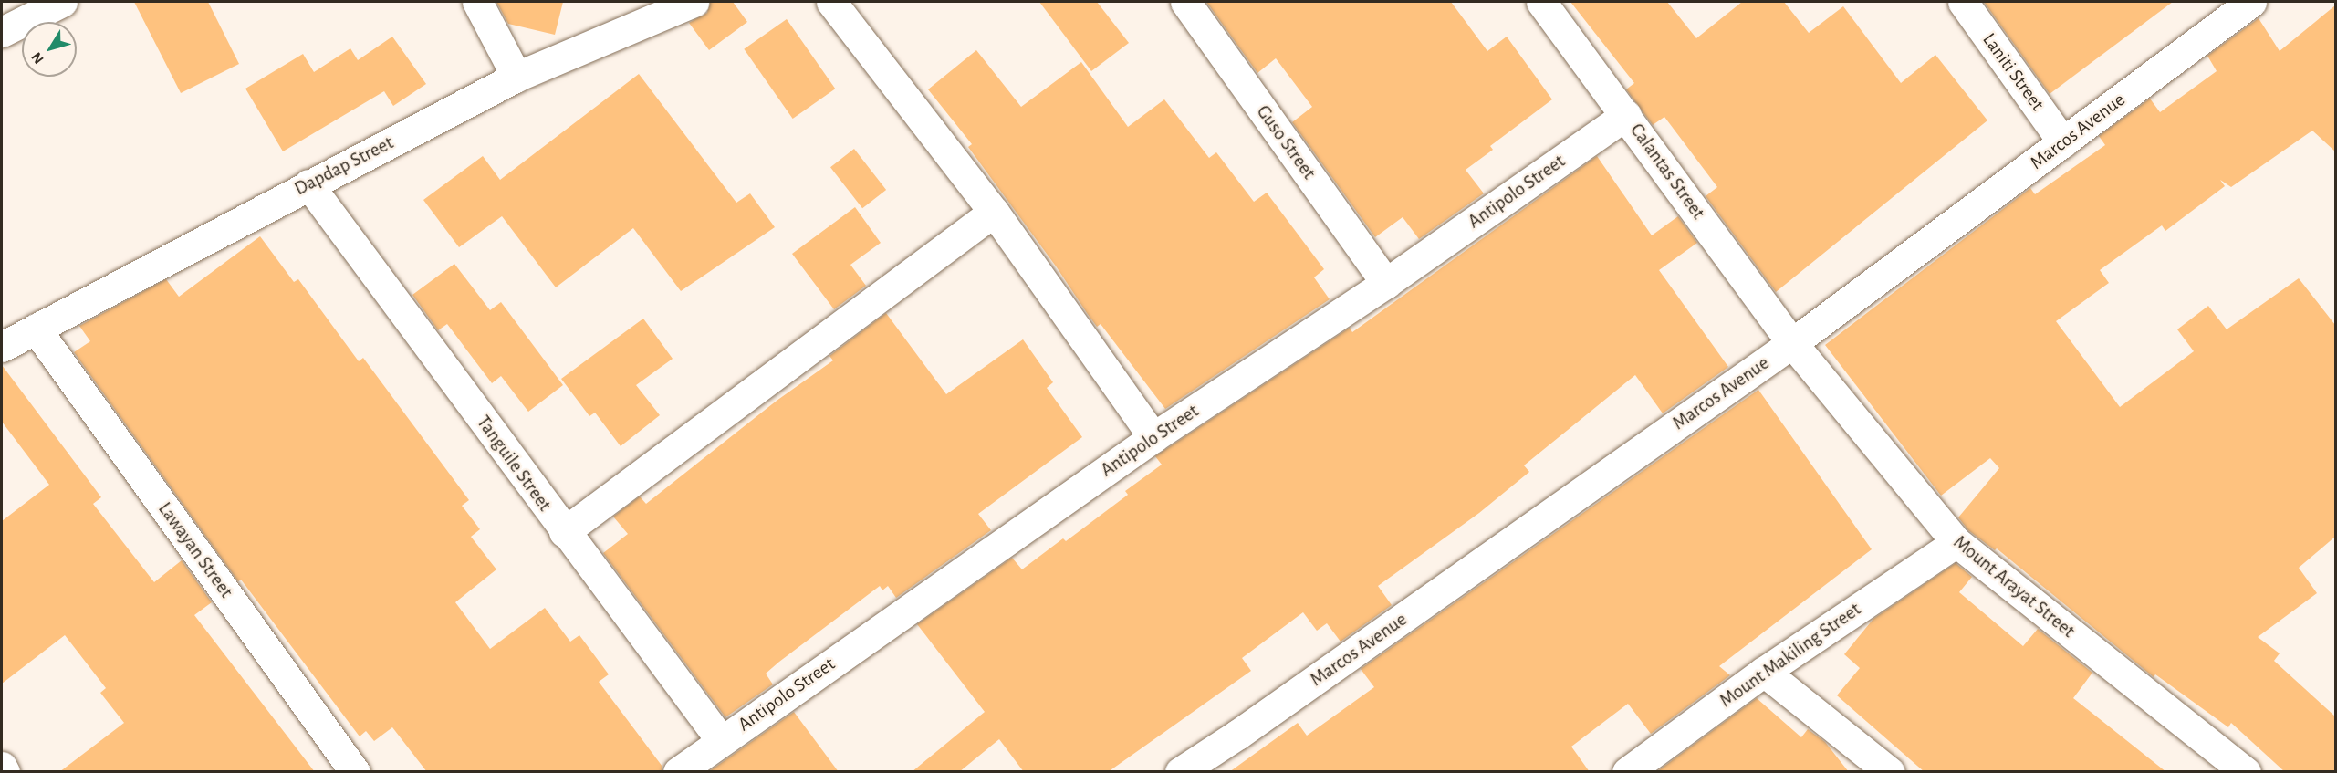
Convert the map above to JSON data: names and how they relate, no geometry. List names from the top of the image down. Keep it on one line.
{"streets":{"street":["Laniti Street","Marcos Avenue","Guso Street","Dapdap Street","Calantas Street","Antipolo Street","Tanguile Street","Lawayan Street","Mount Arayat Street","Mount Makiling Street"]},"crossings":[["Laniti Street","Marcos Avenue"],["Marcos Avenue","Calantas Street"],["Marcos Avenue","Mount Arayat Street"],["Guso Street","Antipolo Street"],["Dapdap Street","Tanguile Street"],["Dapdap Street","Lawayan Street"],["Calantas Street","Antipolo Street"],["Calantas Street","Mount Arayat Street"],["Antipolo Street","Tanguile Street"],["Mount Arayat Street","Mount Makiling Street"]],"north":"bottom left"}
